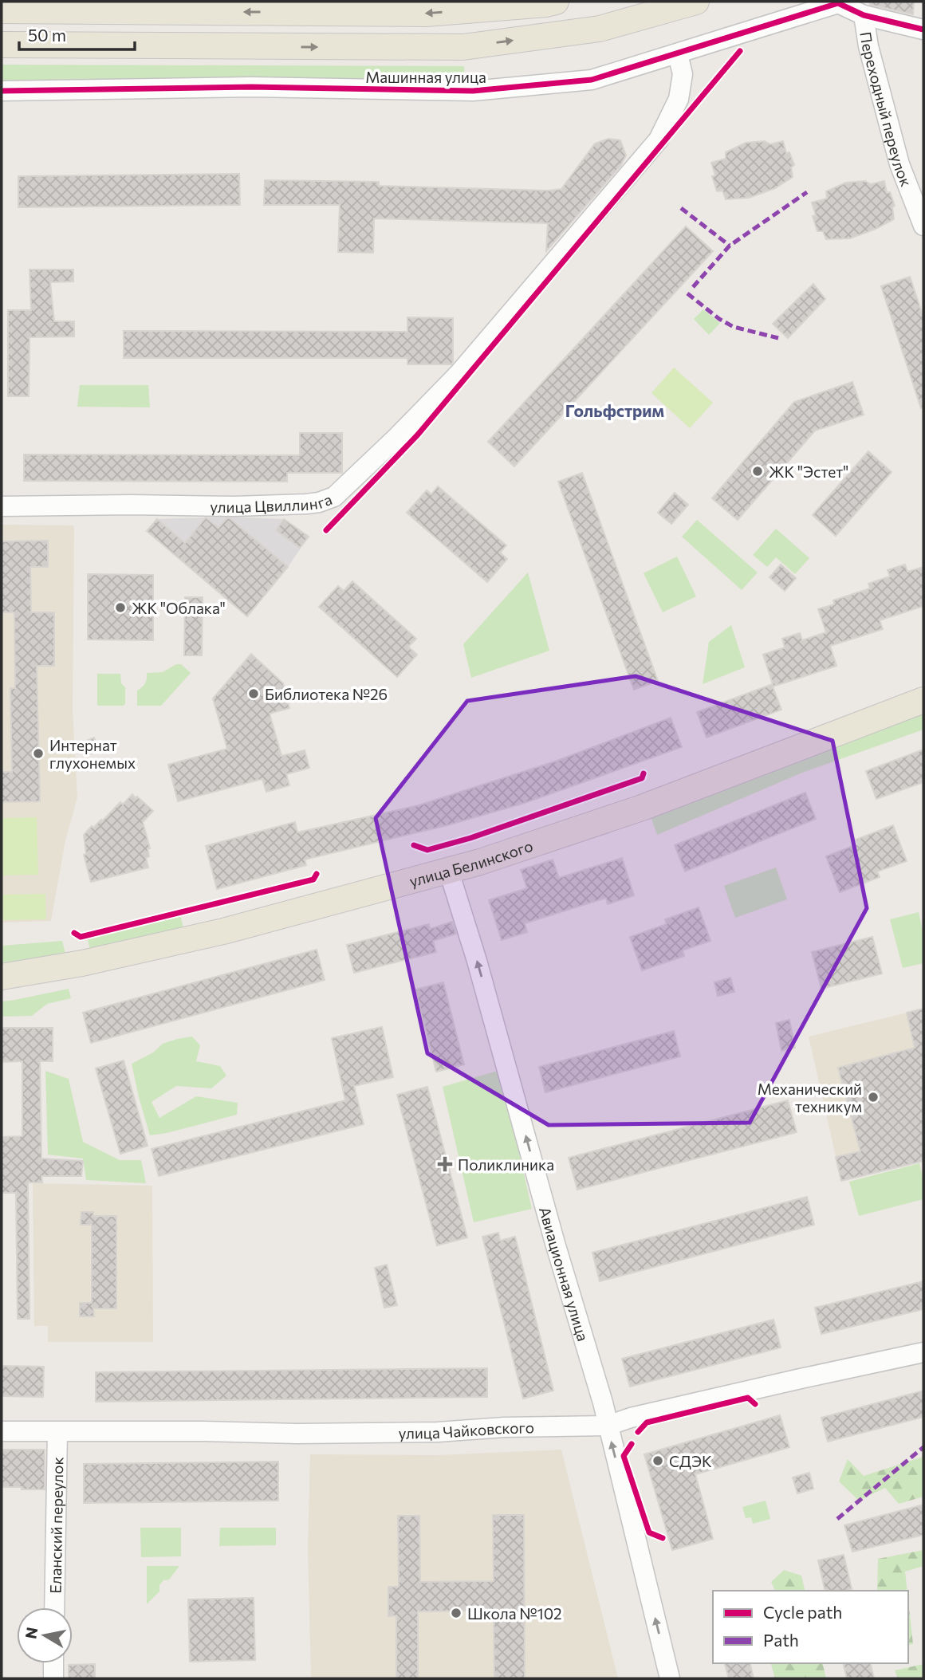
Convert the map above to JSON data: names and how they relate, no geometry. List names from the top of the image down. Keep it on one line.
{"streets":{"main road":["Машинная улица","улица Белинского"],"street":["Переходный переулок","улица Цвиллинга","Авиационная улица","улица Чайковского","Еланский переулок"]},"crossings":[["Машинная улица","Переходный переулок"],["Машинная улица","улица Цвиллинга"],["улица Белинского","Авиационная улица"],["Авиационная улица","улица Чайковского"],["улица Чайковского","Еланский переулок"]],"one_way":["Авиационная улица"],"districts":["Гольфстрим"],"places":{"other":["ЖК \"Эстет\"","ЖК \"Облака\"","Библиотека №26","Интернат глухонемых","Механический техникум","СДЭК","Школа №102"],"health":["Поликлиника"]},"legend":["Cycle path","Path"],"scale_bar":"50 m","north":"left"}
